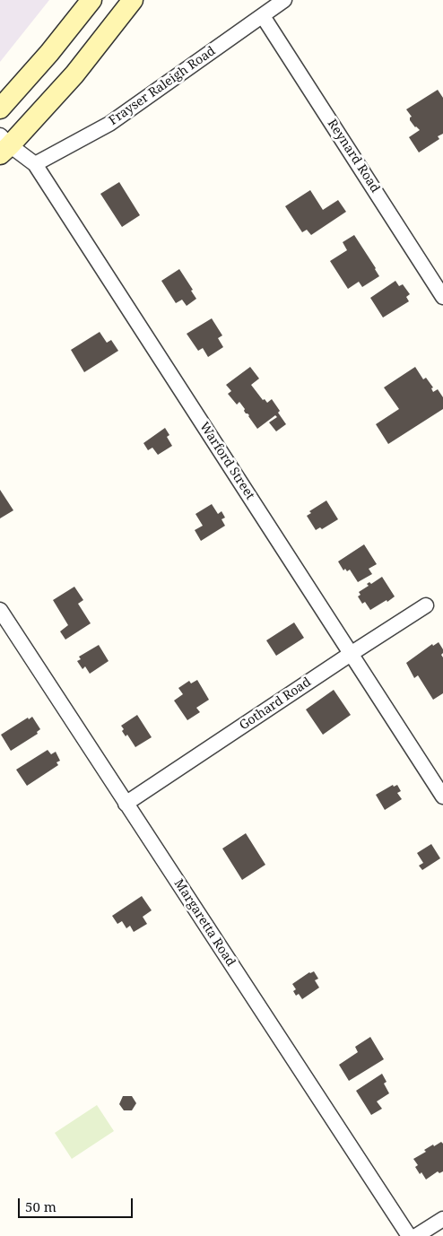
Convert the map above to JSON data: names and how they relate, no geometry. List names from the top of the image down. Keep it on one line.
{"streets":{"street":["Frayser Raleigh Road","Reynard Road","Warford Street","Gothard Road","Margaretta Road"]},"crossings":[["Frayser Raleigh Road","Reynard Road"],["Frayser Raleigh Road","Warford Street"],["Warford Street","Gothard Road"],["Gothard Road","Margaretta Road"]],"scale_bar":"50 m"}
